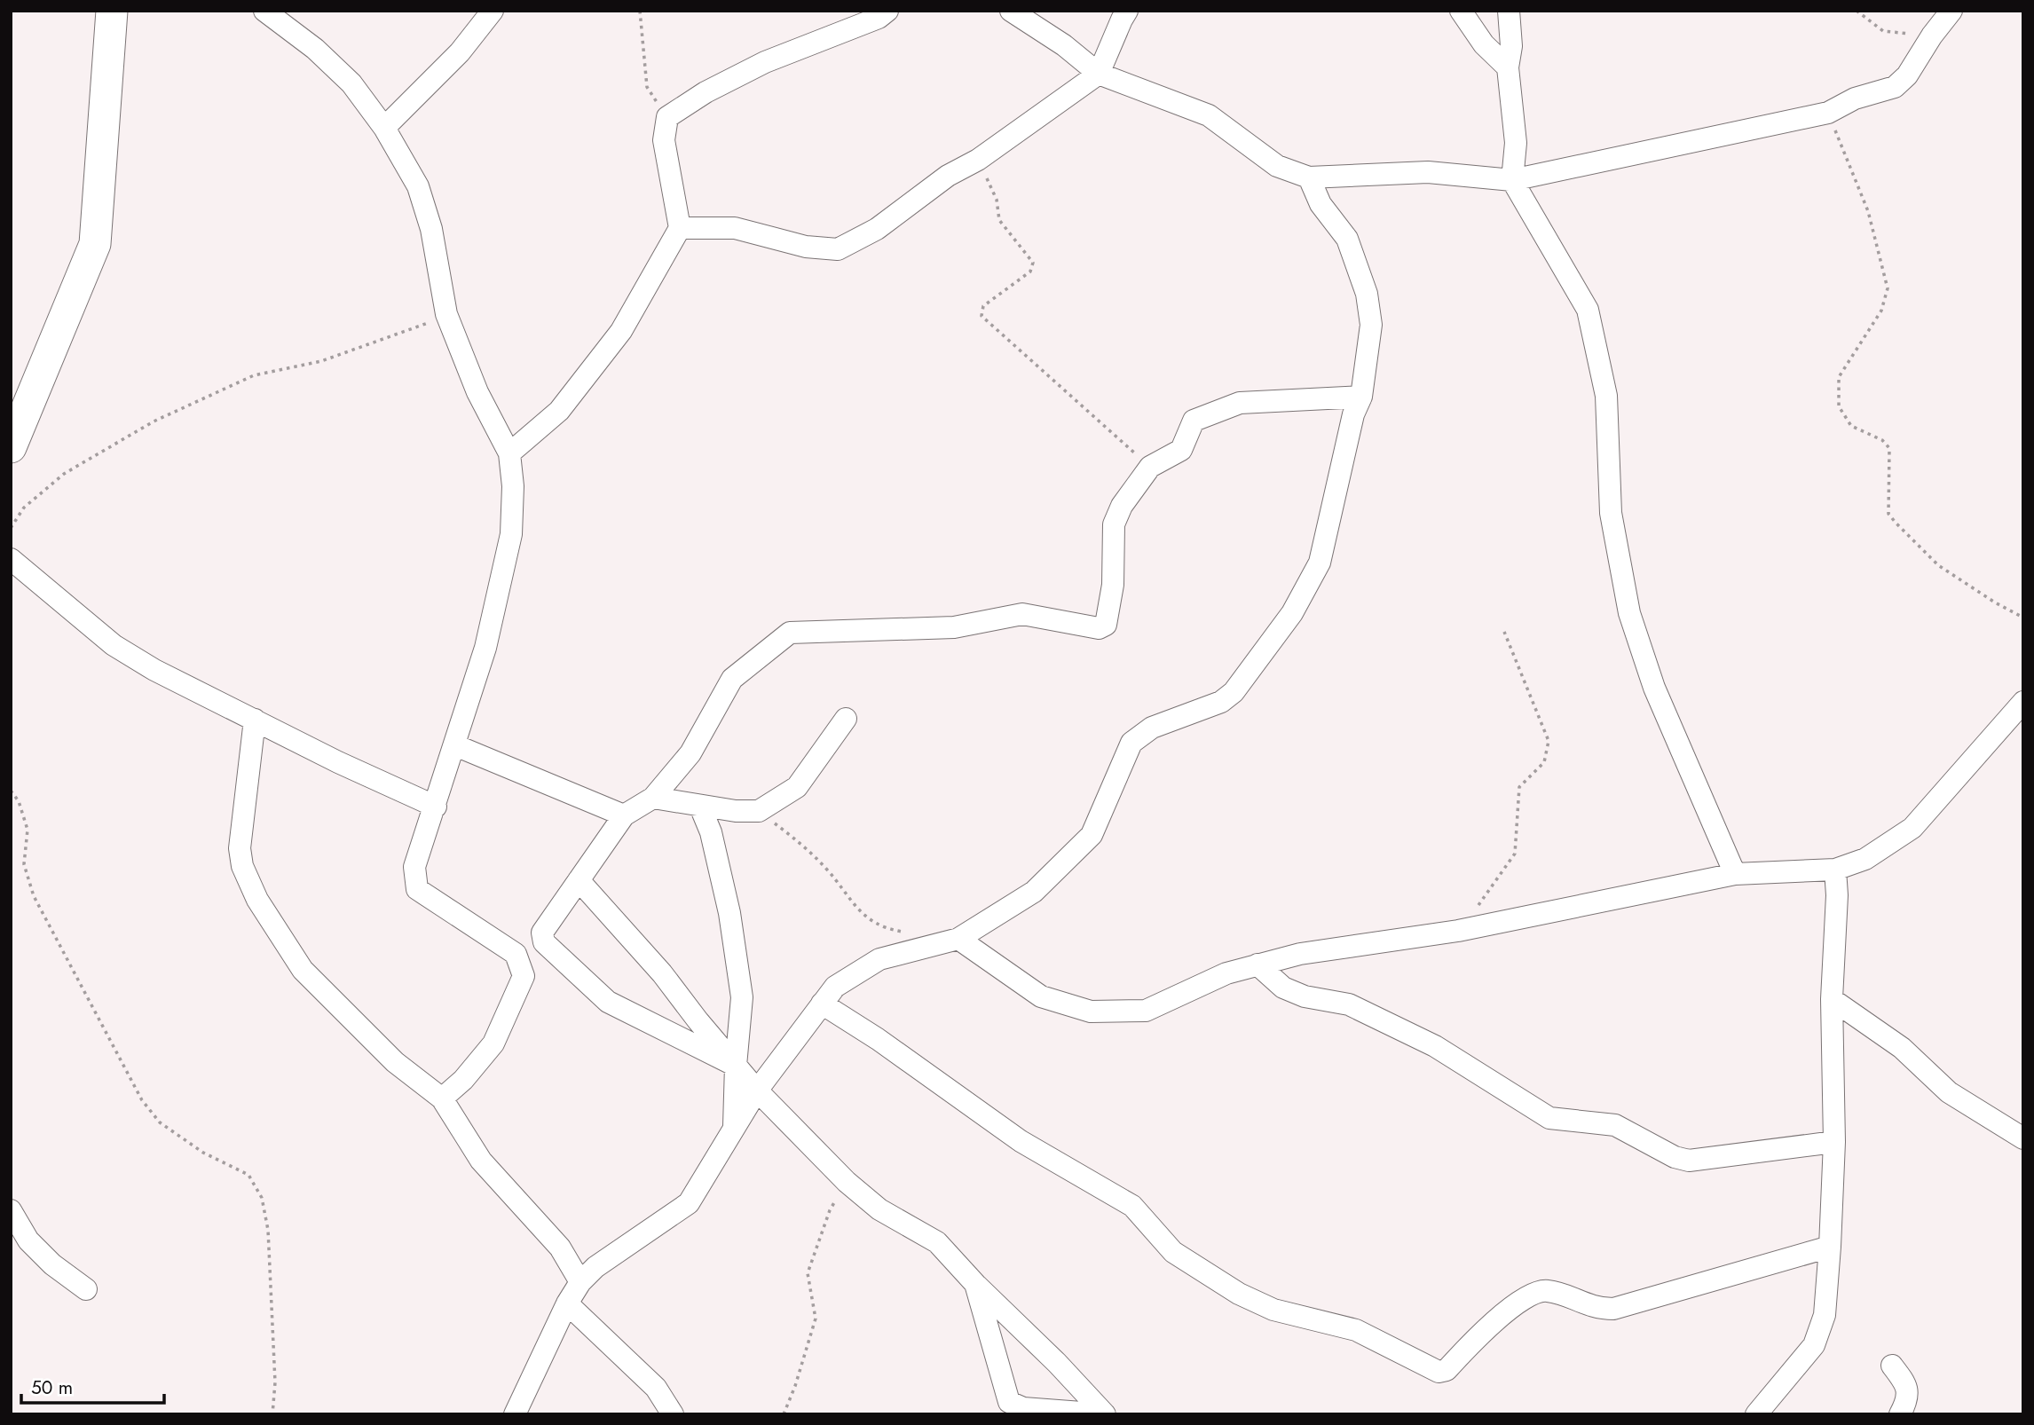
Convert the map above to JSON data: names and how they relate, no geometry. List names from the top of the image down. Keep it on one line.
{"scale_bar":"50 m"}
